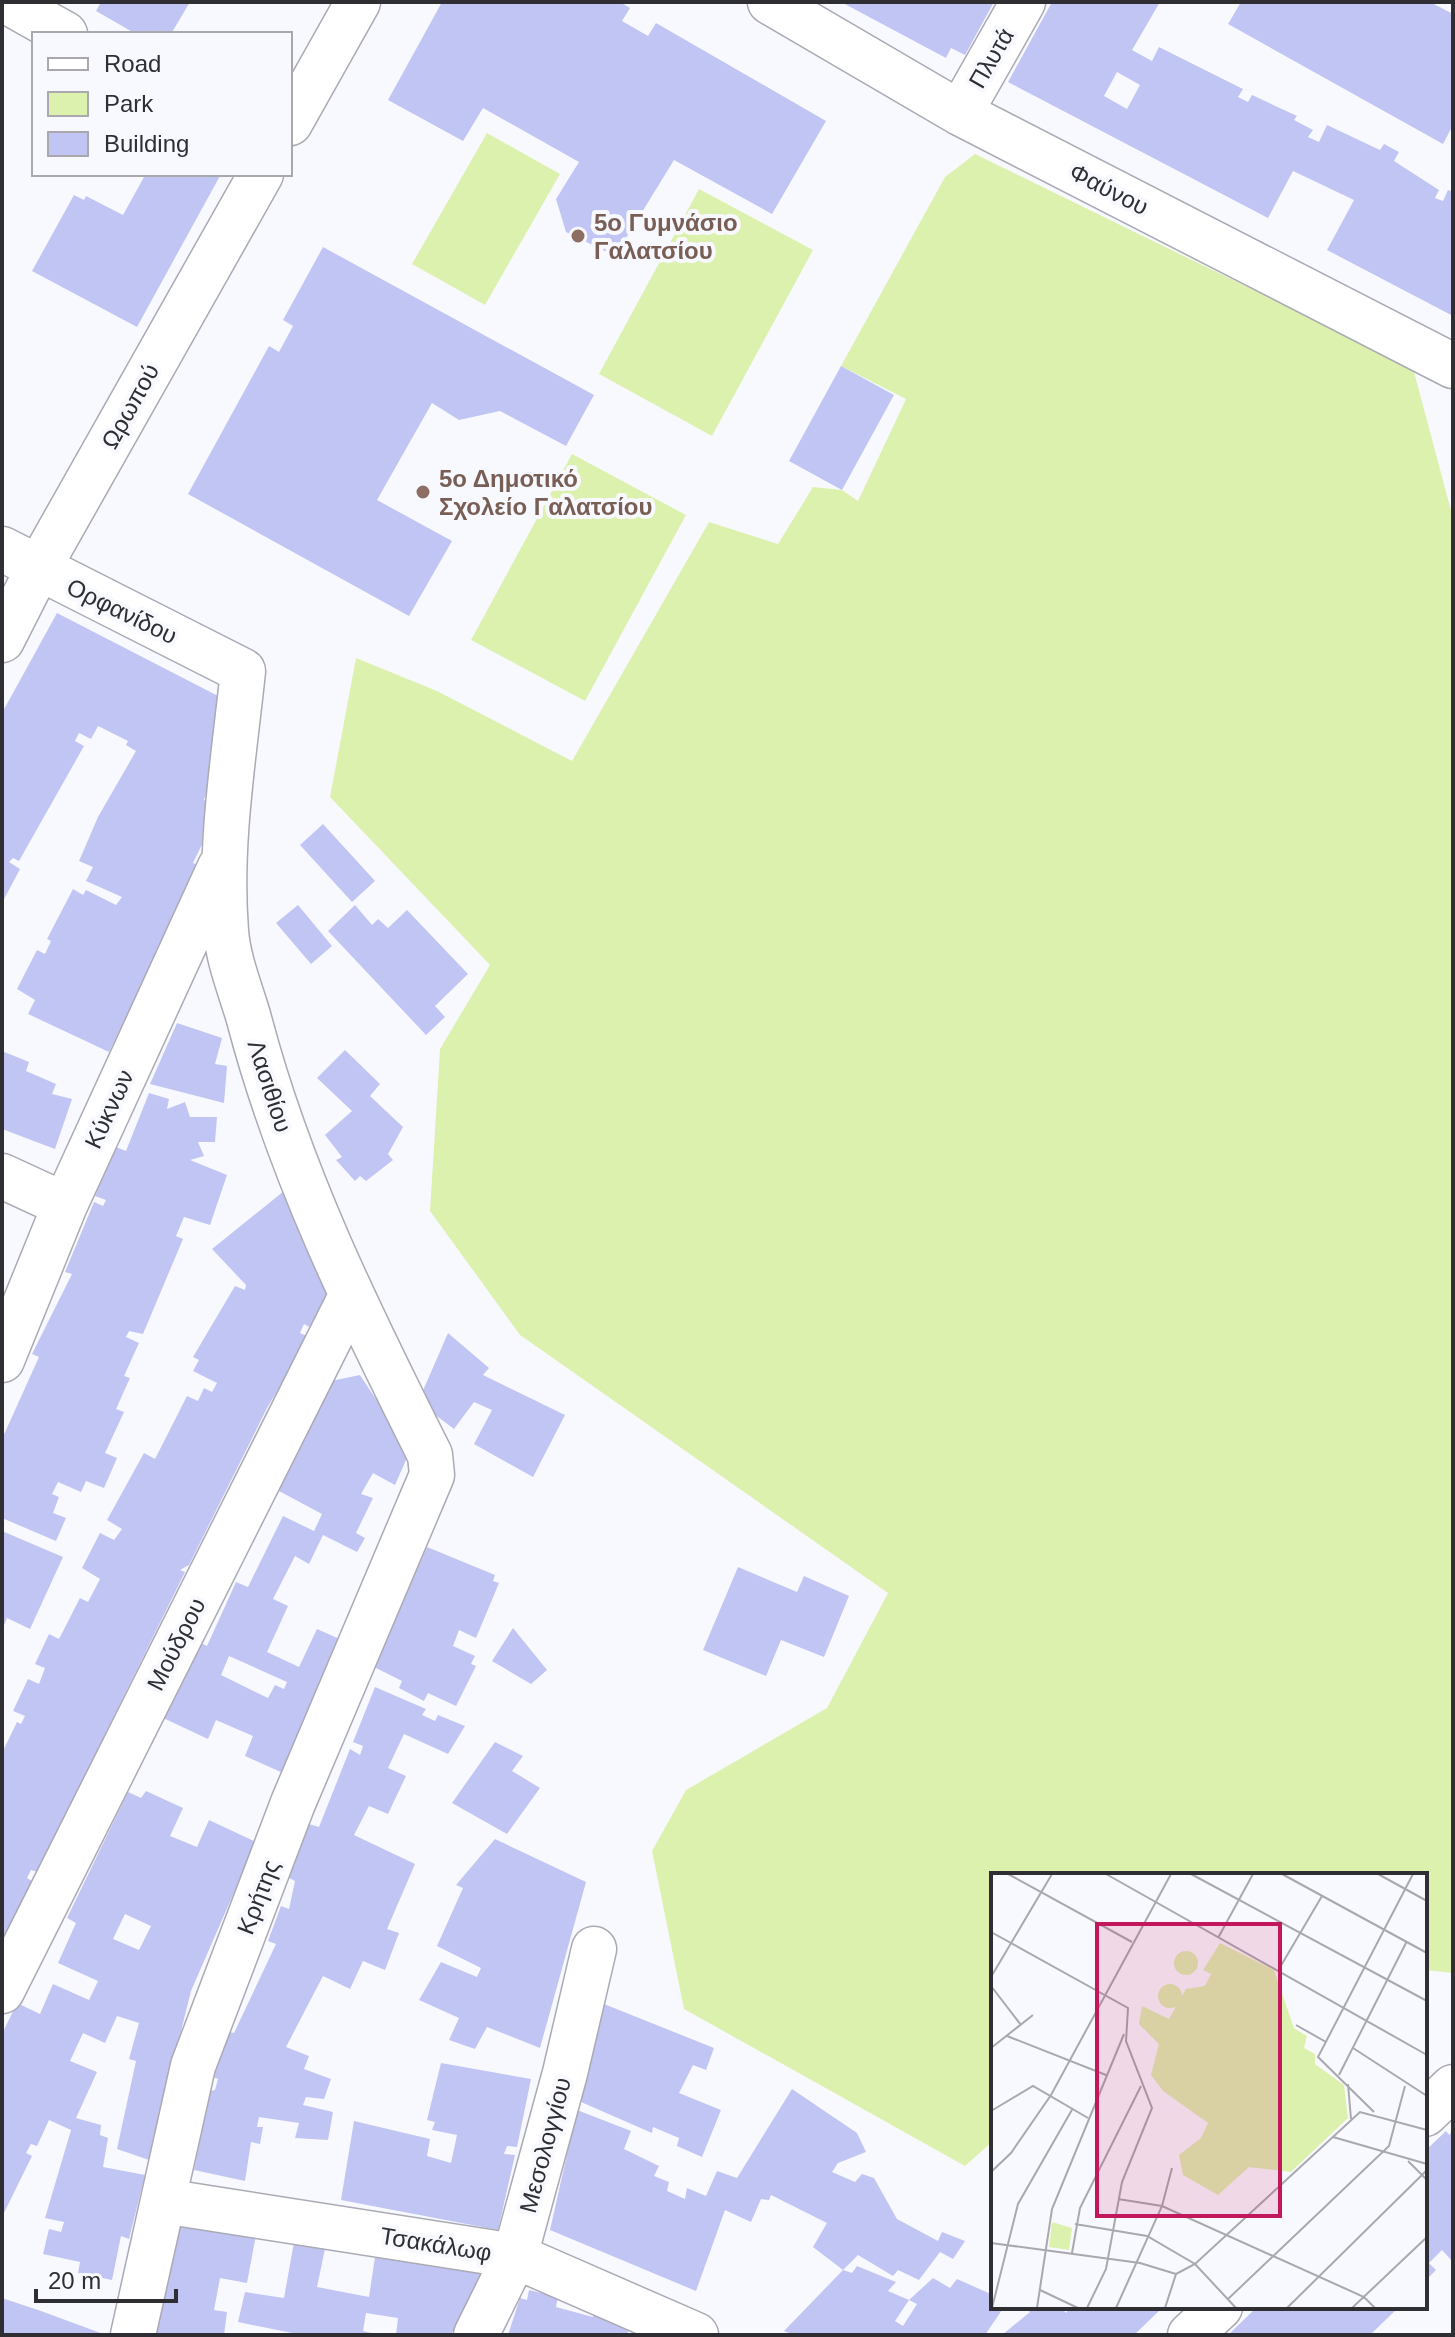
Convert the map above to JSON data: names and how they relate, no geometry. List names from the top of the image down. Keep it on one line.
{"streets":{"street":["Πλυτά","Φαύνου","Ωρωπού","Ορφανίδου","Λασιθίου","Κύκνων","Μούδρου","Κρήτης","Μεσολογγίου","Τσακάλωφ"]},"crossings":[["Πλυτά","Φαύνου"],["Ωρωπού","Ορφανίδου"],["Ορφανίδου","Λασιθίου"],["Λασιθίου","Κύκνων"],["Λασιθίου","Μούδρου"],["Λασιθίου","Κρήτης"],["Κρήτης","Τσακάλωφ"],["Μεσολογγίου","Τσακάλωφ"]],"places":["5ο Γυμνάσιο Γαλατσίου","5ο Δημοτικό Σχολείο Γαλατσίου"],"legend":["Road","Park","Building"],"scale_bar":"20 m"}
